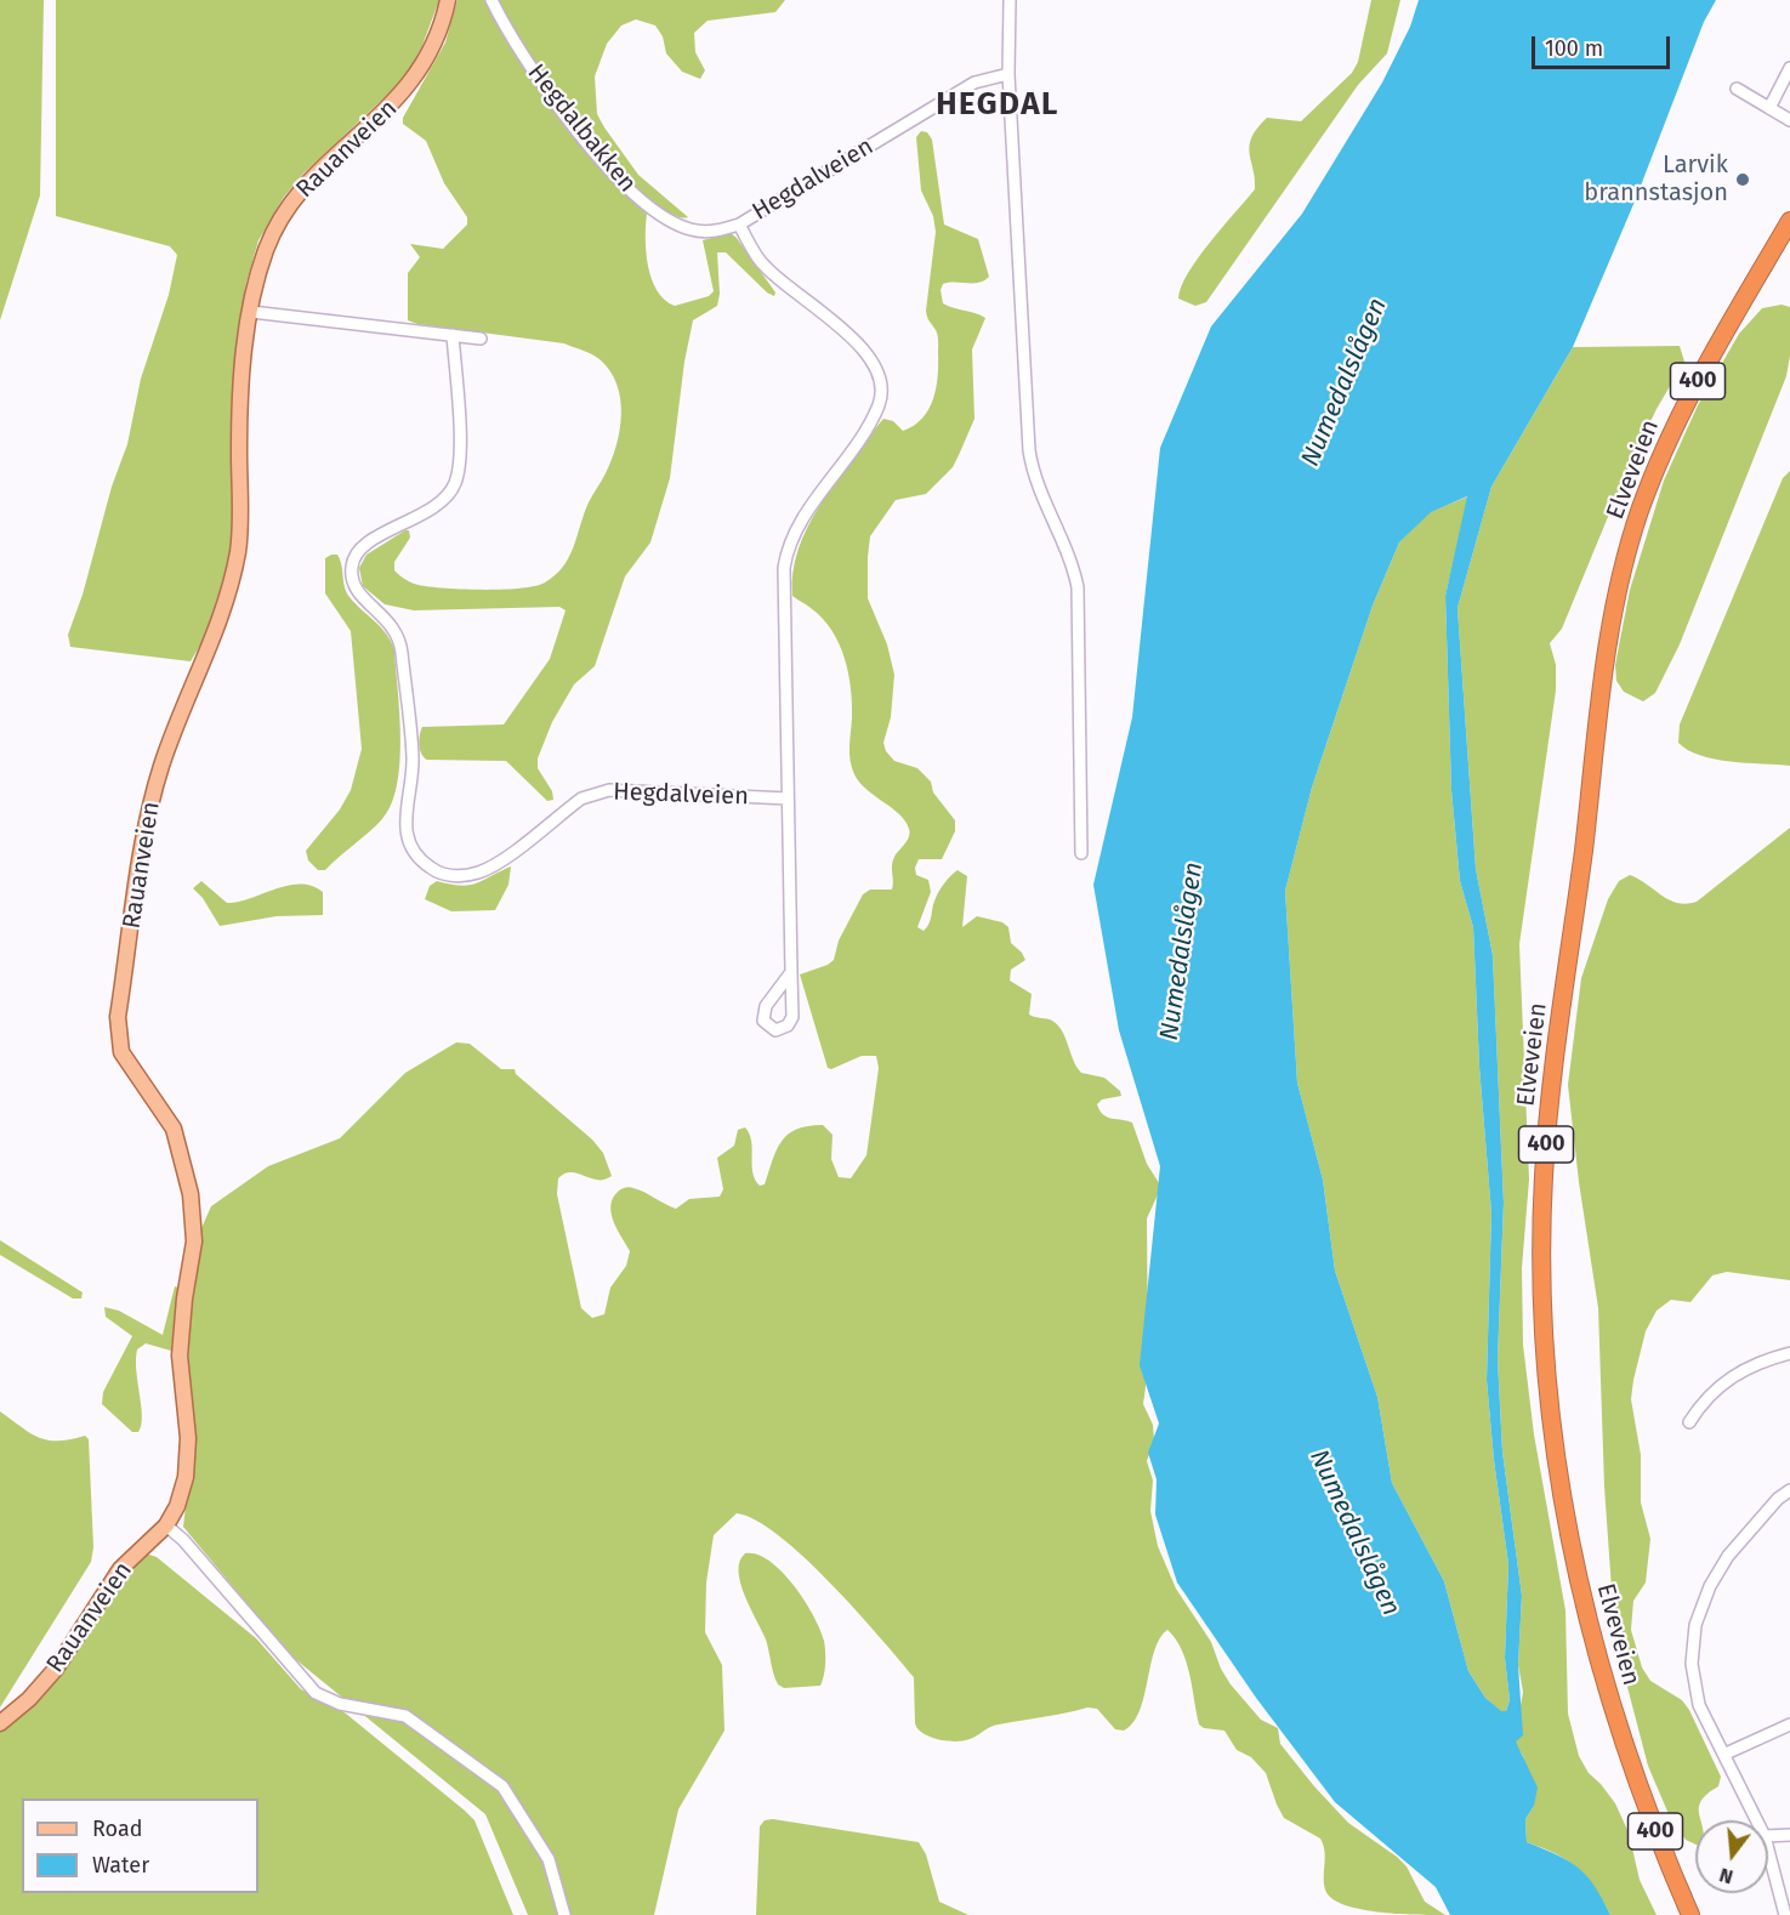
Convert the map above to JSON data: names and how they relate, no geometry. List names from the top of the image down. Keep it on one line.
{"streets":{"highway":["400","Elveveien"],"main road":["Rauanveien"],"street":["Hegdalbakken","Hegdalveien"]},"crossings":[["Hegdalbakken","Hegdalveien"]],"districts":["HEGDAL"],"water":["Numedalslågen"],"places":["Larvik brannstasjon"],"legend":["Road","Water"],"scale_bar":"100 m","north":"bottom"}
